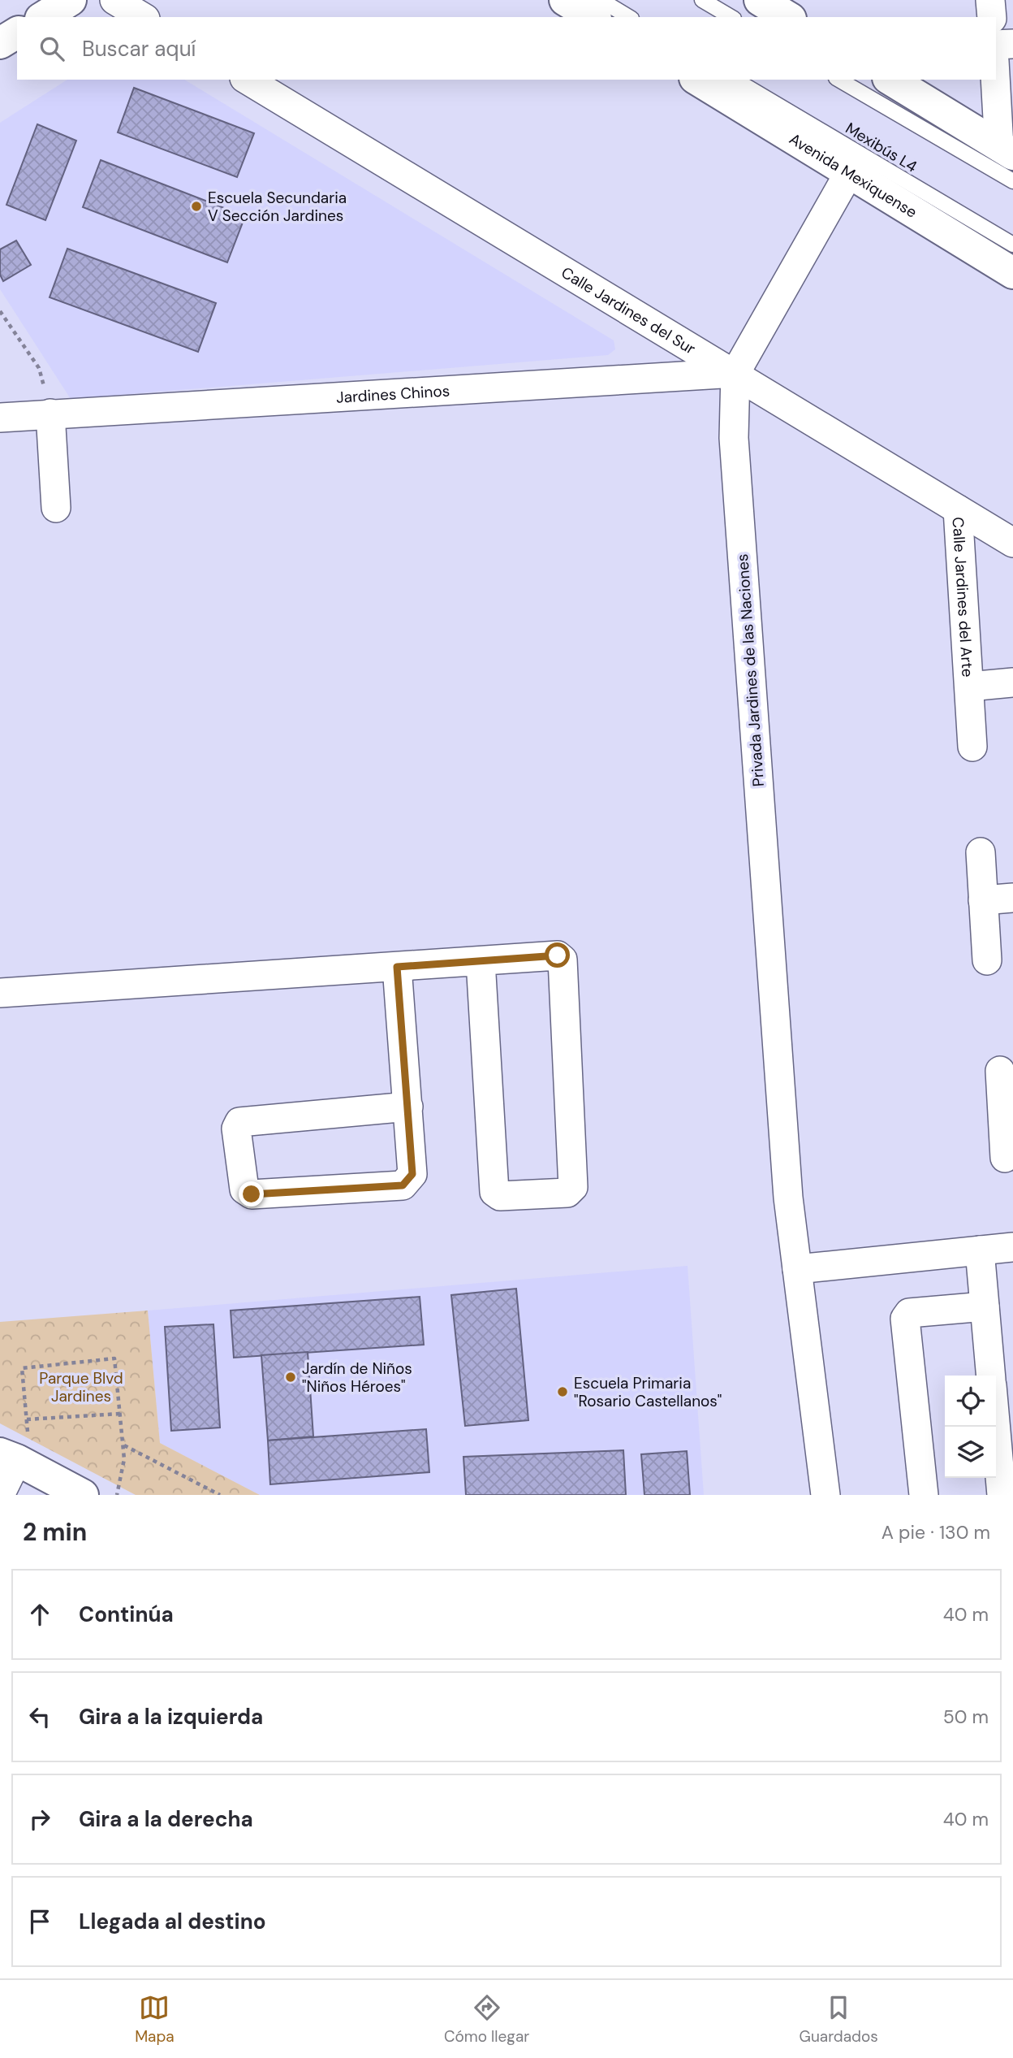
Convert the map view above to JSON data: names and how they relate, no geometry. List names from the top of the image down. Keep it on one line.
{"streets":{"main road":["Avenida Mexiquense"],"street":["Calle Jardines del Sur","Jardines Chinos","Calle Jardines del Arte","Privada Jardines de las Naciones"],"lane":["Mexibús L4"]},"crossings":[["Avenida Mexiquense","Privada Jardines de las Naciones"],["Calle Jardines del Sur","Jardines Chinos"],["Calle Jardines del Sur","Calle Jardines del Arte"],["Calle Jardines del Sur","Privada Jardines de las Naciones"],["Jardines Chinos","Privada Jardines de las Naciones"]],"parks":["Parque Blvd Jardines"],"places":["Escuela Secundaria V Sección Jardines","Jardín de Niños \"Niños Héroes\"","Escuela Primaria \"Rosario Castellanos\""],"page":{"search":"Buscar aquí","heading":["2 min","A pie · 130 m"],"list":[["Continúa","40 m"],["Gira a la izquierda","50 m"],["Gira a la derecha","40 m"],"Llegada al destino"],"nav":["Mapa","Cómo llegar","Guardados"]}}
